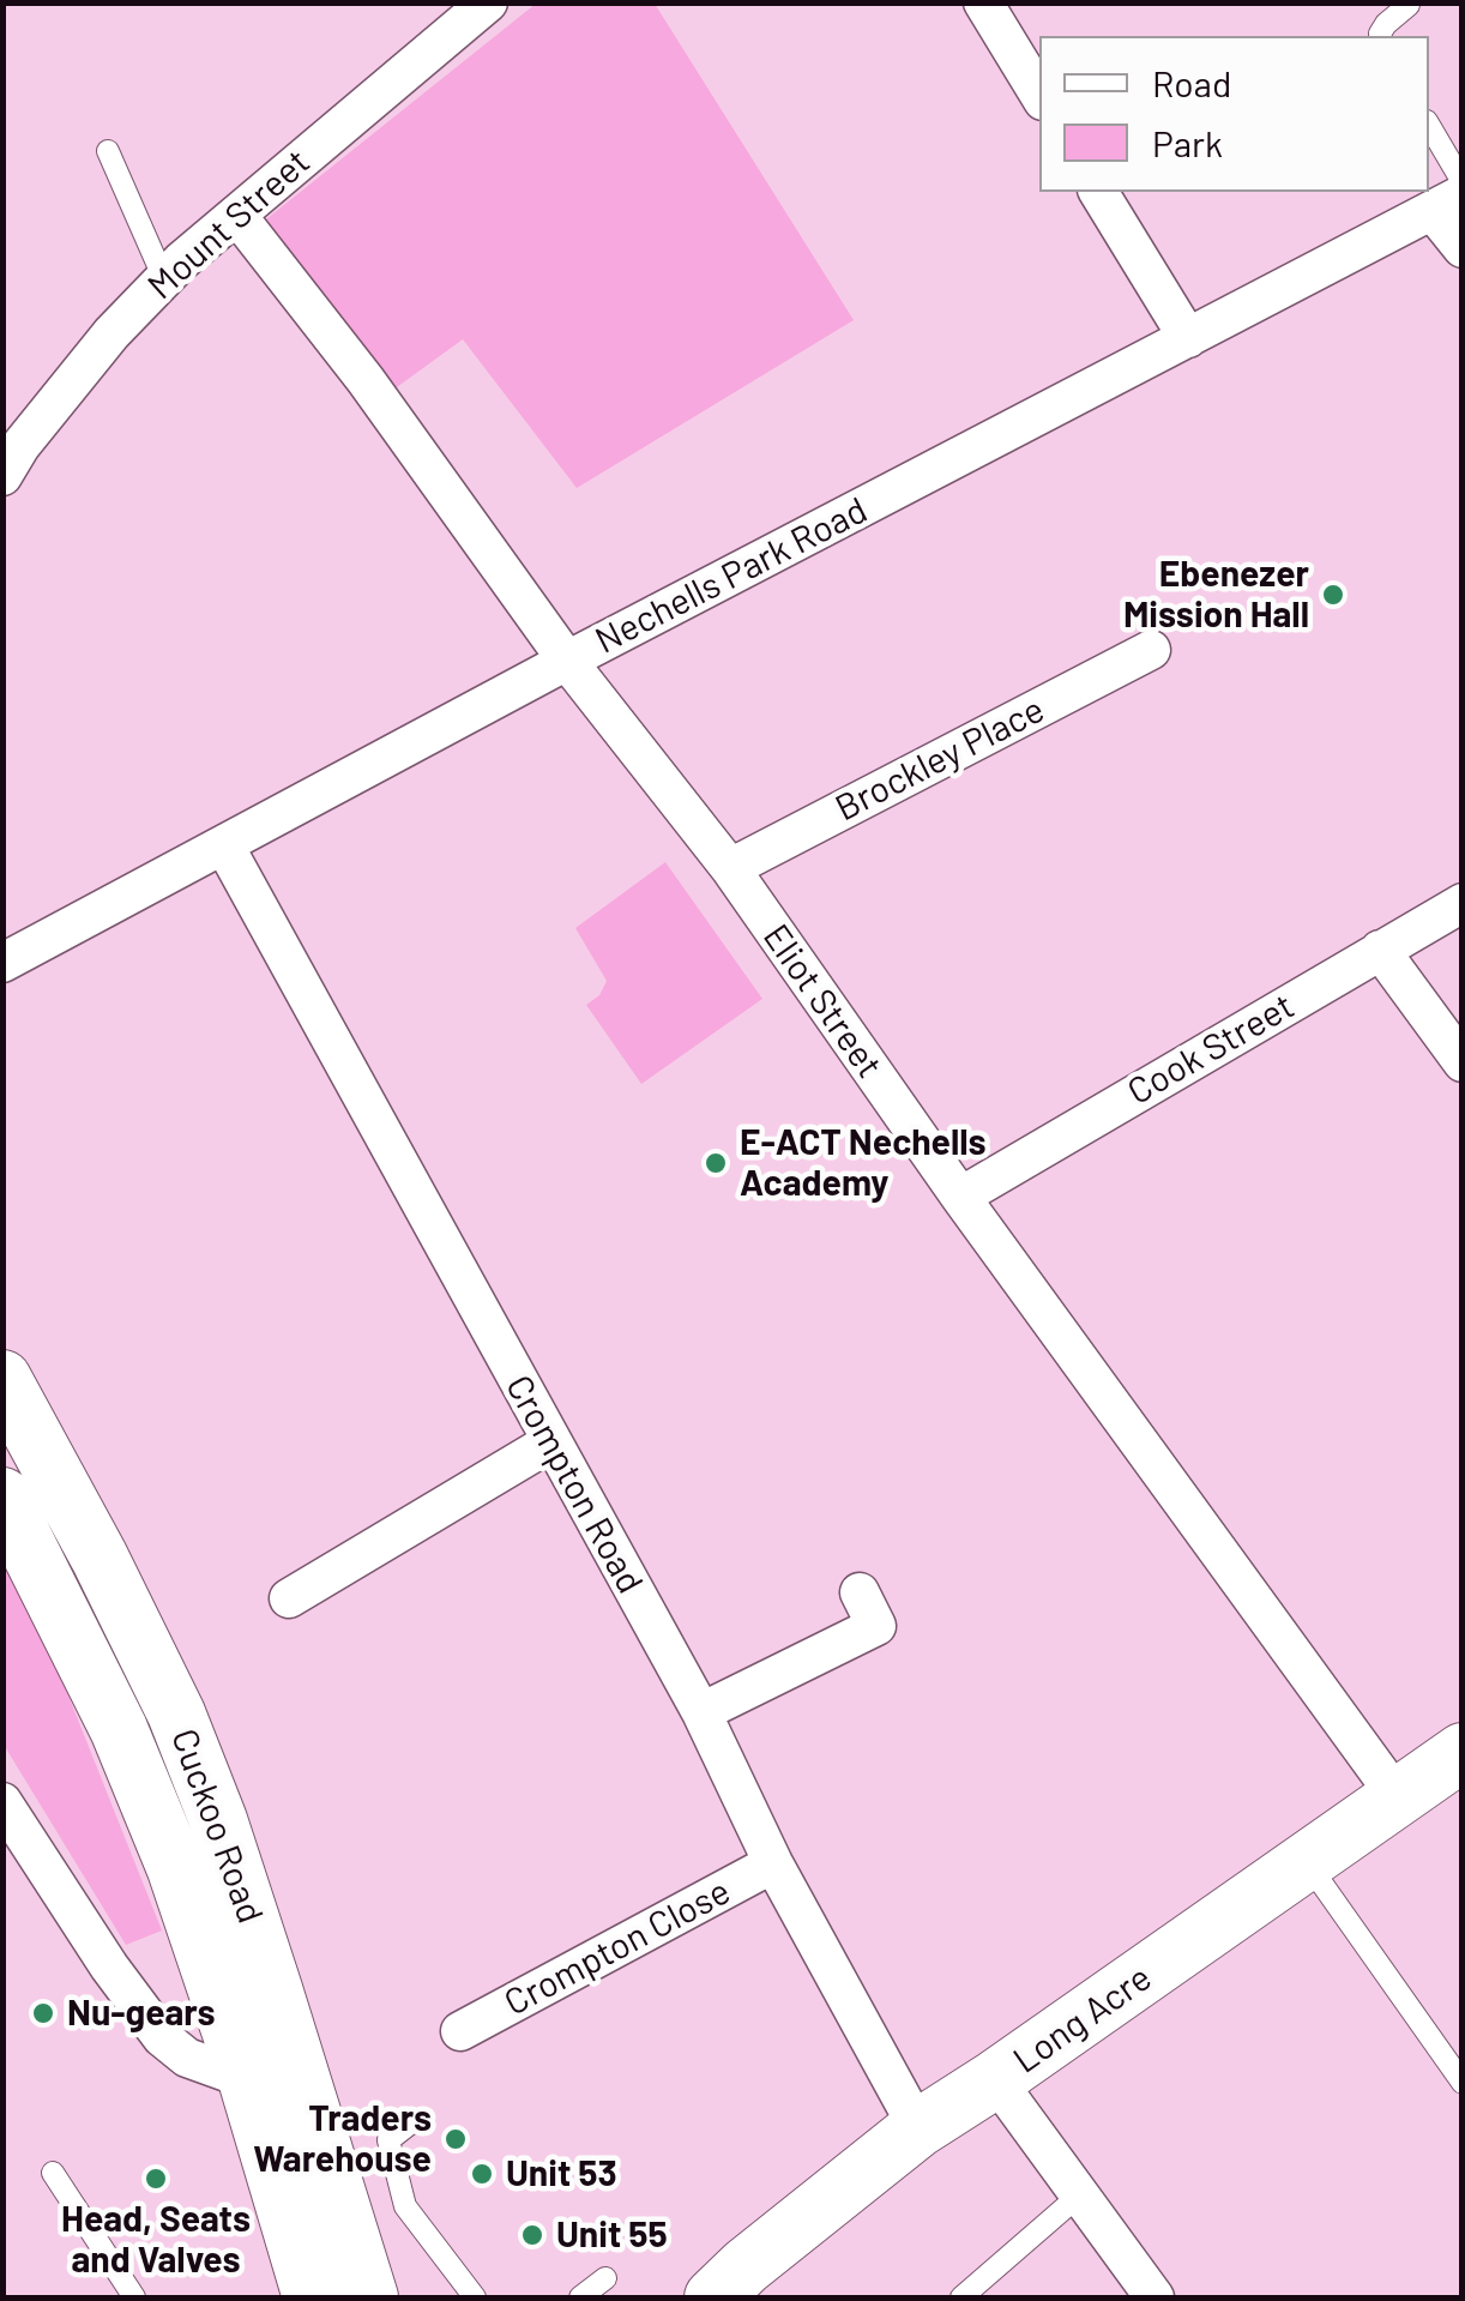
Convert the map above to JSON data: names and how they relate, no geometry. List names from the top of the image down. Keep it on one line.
{"streets":{"main road":["Cuckoo Road","Long Acre"],"street":["Mount Street","Nechells Park Road","Brockley Place","Eliot Street","Cook Street","Crompton Road","Crompton Close"]},"crossings":[["Mount Street","Eliot Street"],["Nechells Park Road","Eliot Street"],["Nechells Park Road","Crompton Road"],["Brockley Place","Eliot Street"],["Eliot Street","Cook Street"],["Eliot Street","Long Acre"],["Crompton Road","Crompton Close"],["Crompton Road","Long Acre"]],"places":["Ebenezer Mission Hall","E-ACT Nechells Academy","Nu-gears","Traders Warehouse","Unit 53","Head, Seats and Valves","Unit 55"],"legend":["Road","Park"]}
